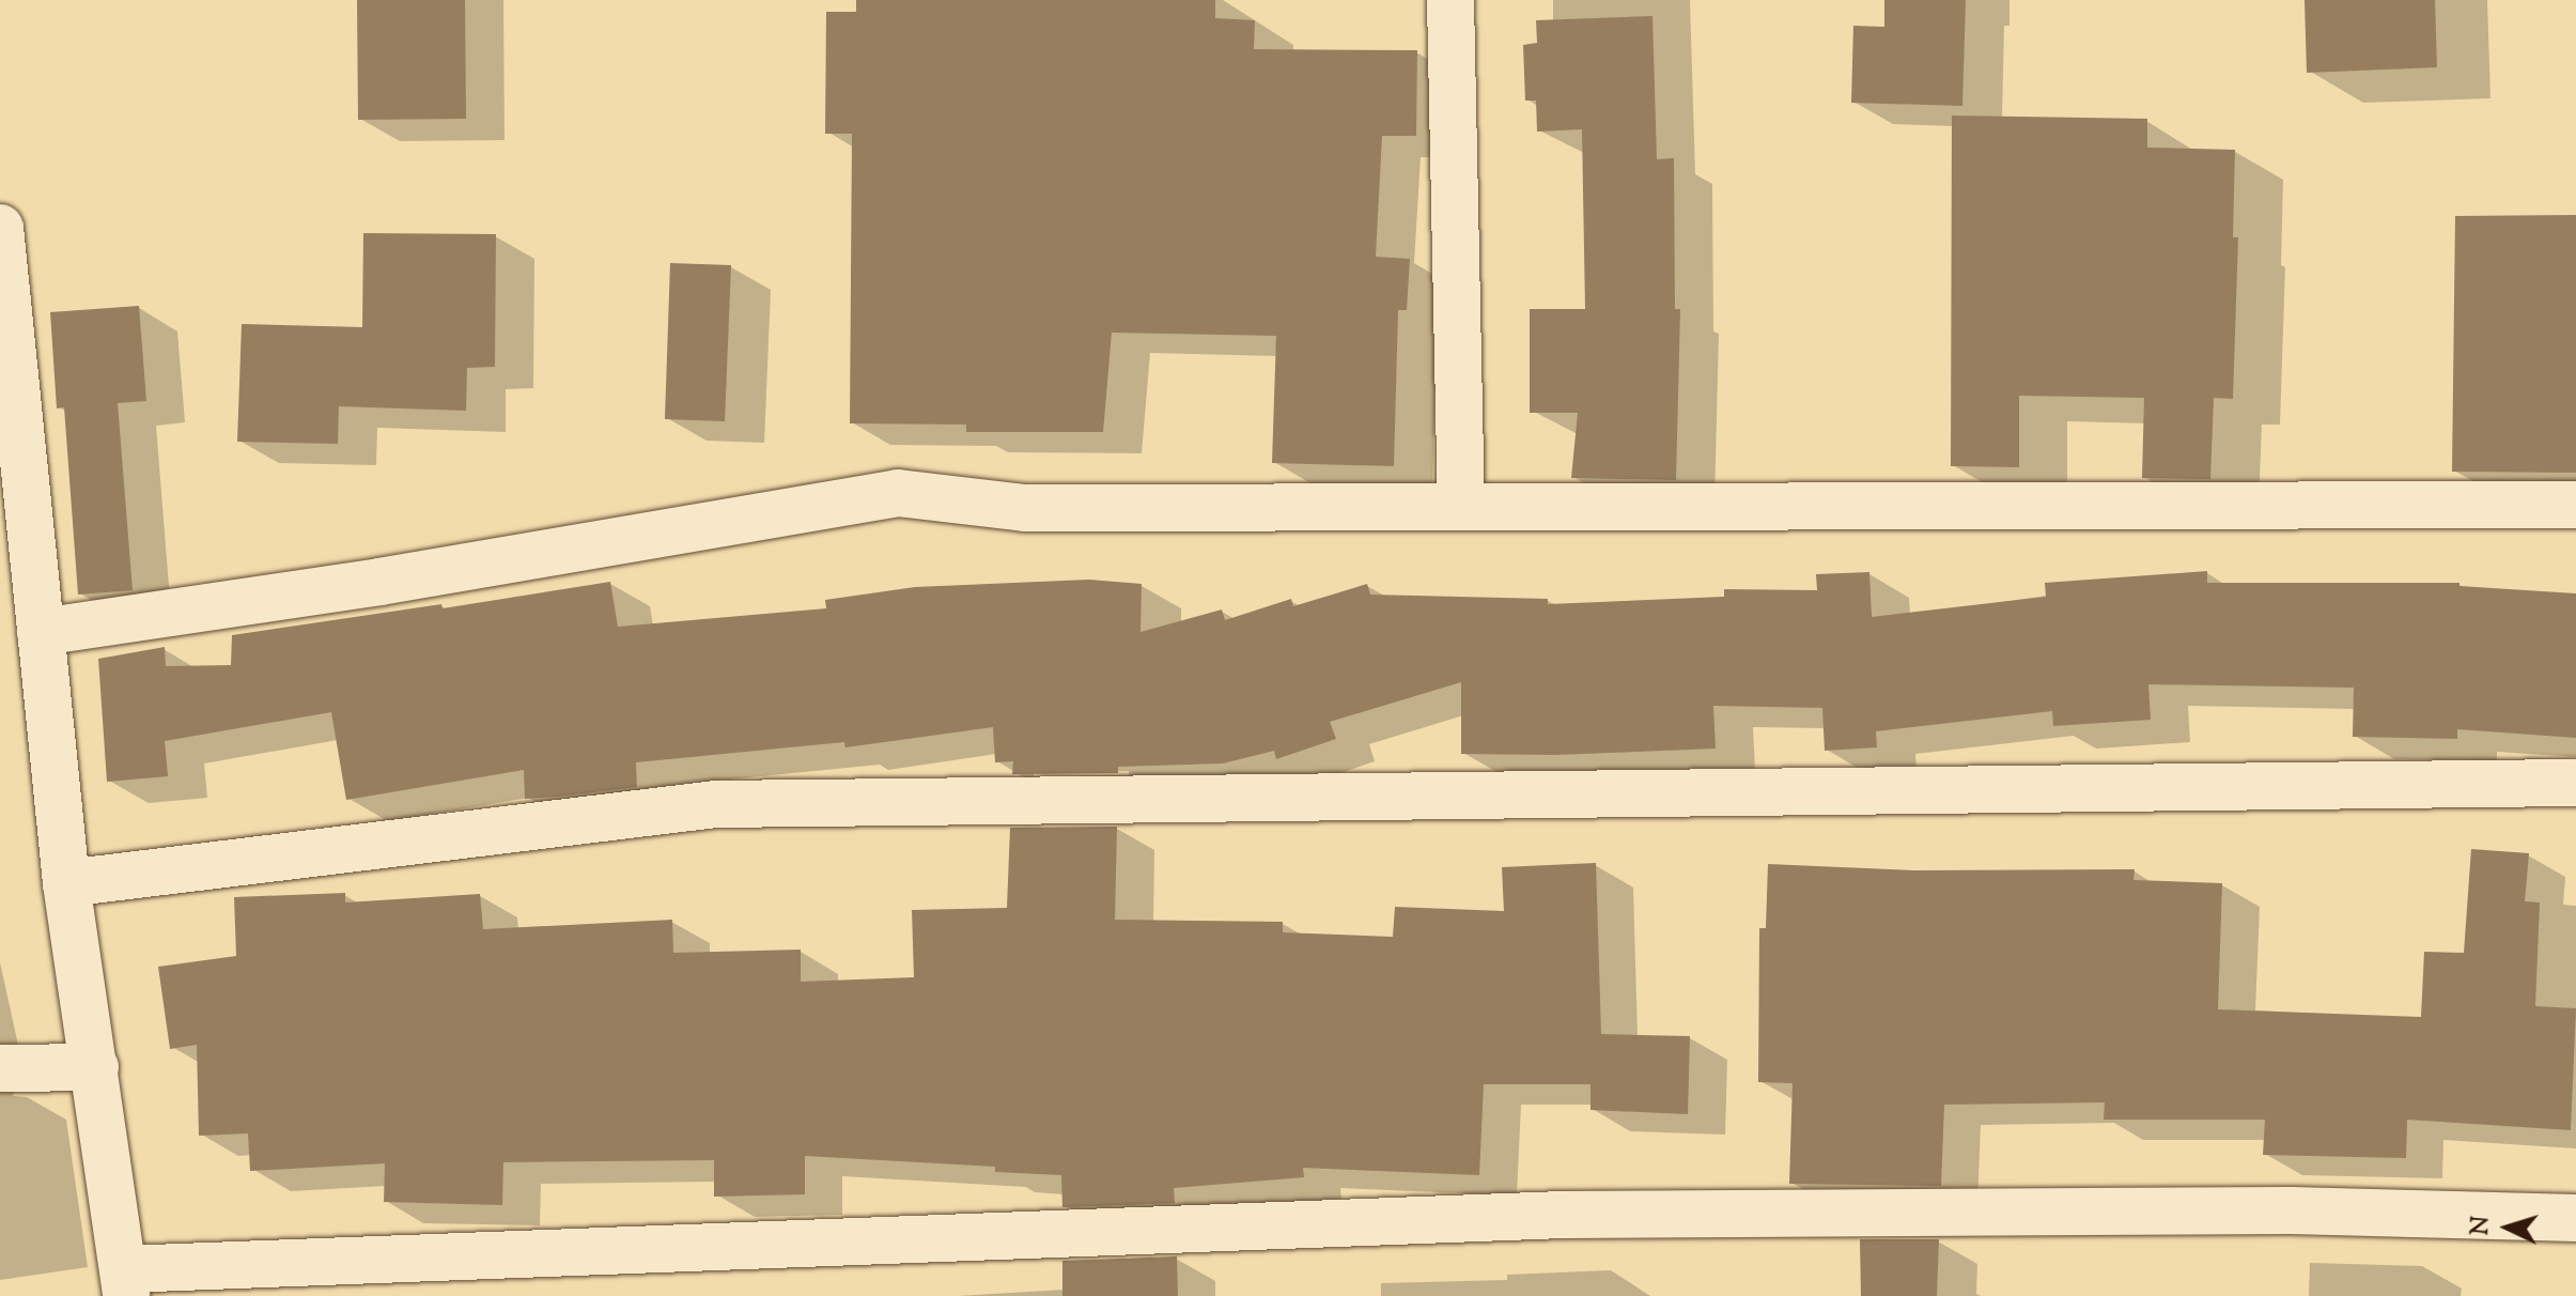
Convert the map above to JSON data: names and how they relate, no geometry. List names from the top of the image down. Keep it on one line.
{"north":"left"}
